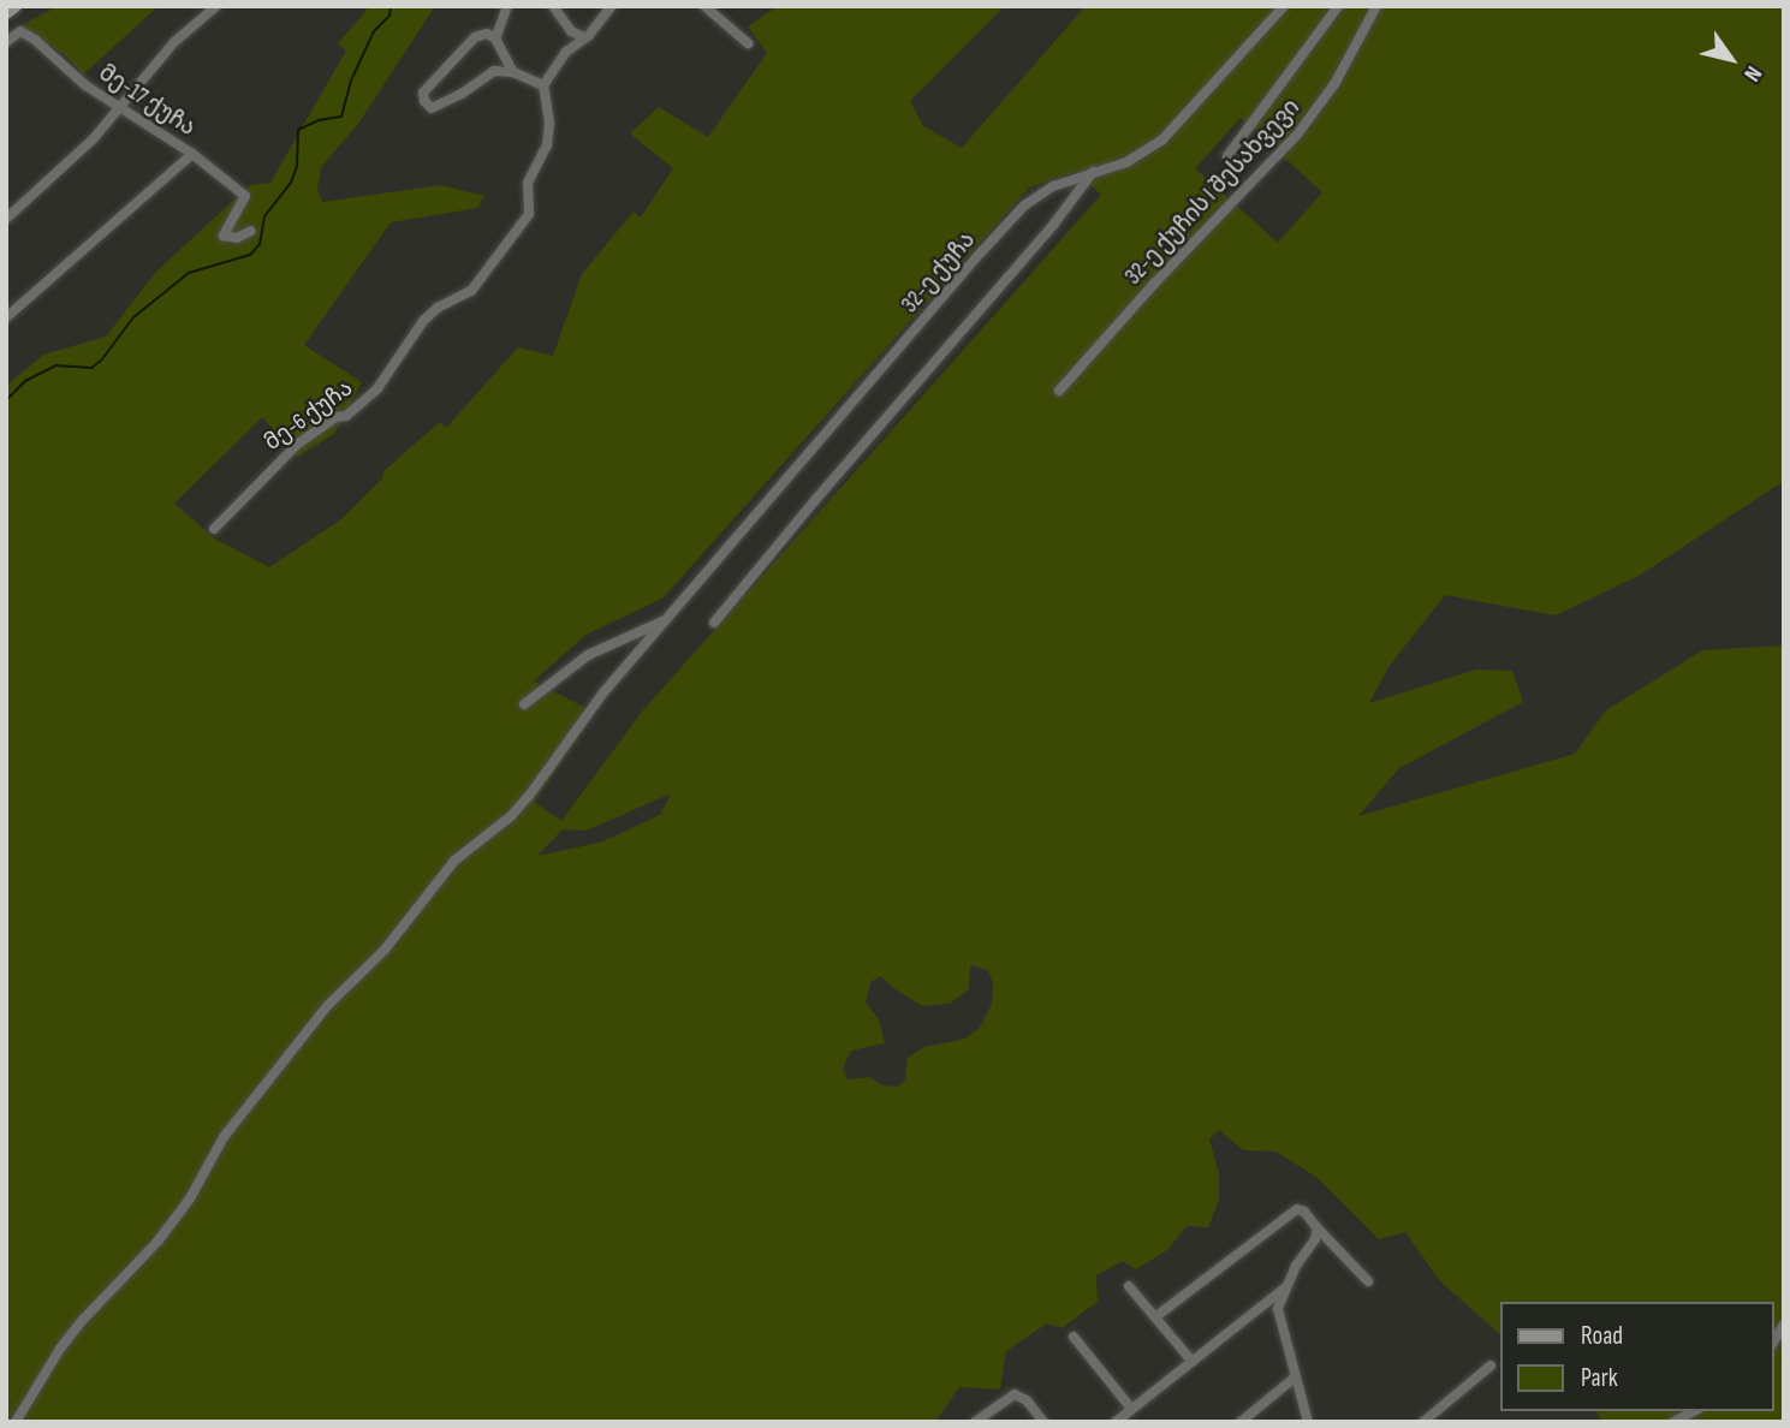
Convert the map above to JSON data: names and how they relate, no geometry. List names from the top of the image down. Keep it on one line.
{"streets":{"street":["მე-17 ქუჩა","32-ე ქუჩის I შესახვევი","32-ე ქუჩა","მე-6 ქუჩა"]},"legend":["Road","Park"],"north":"bottom right"}
